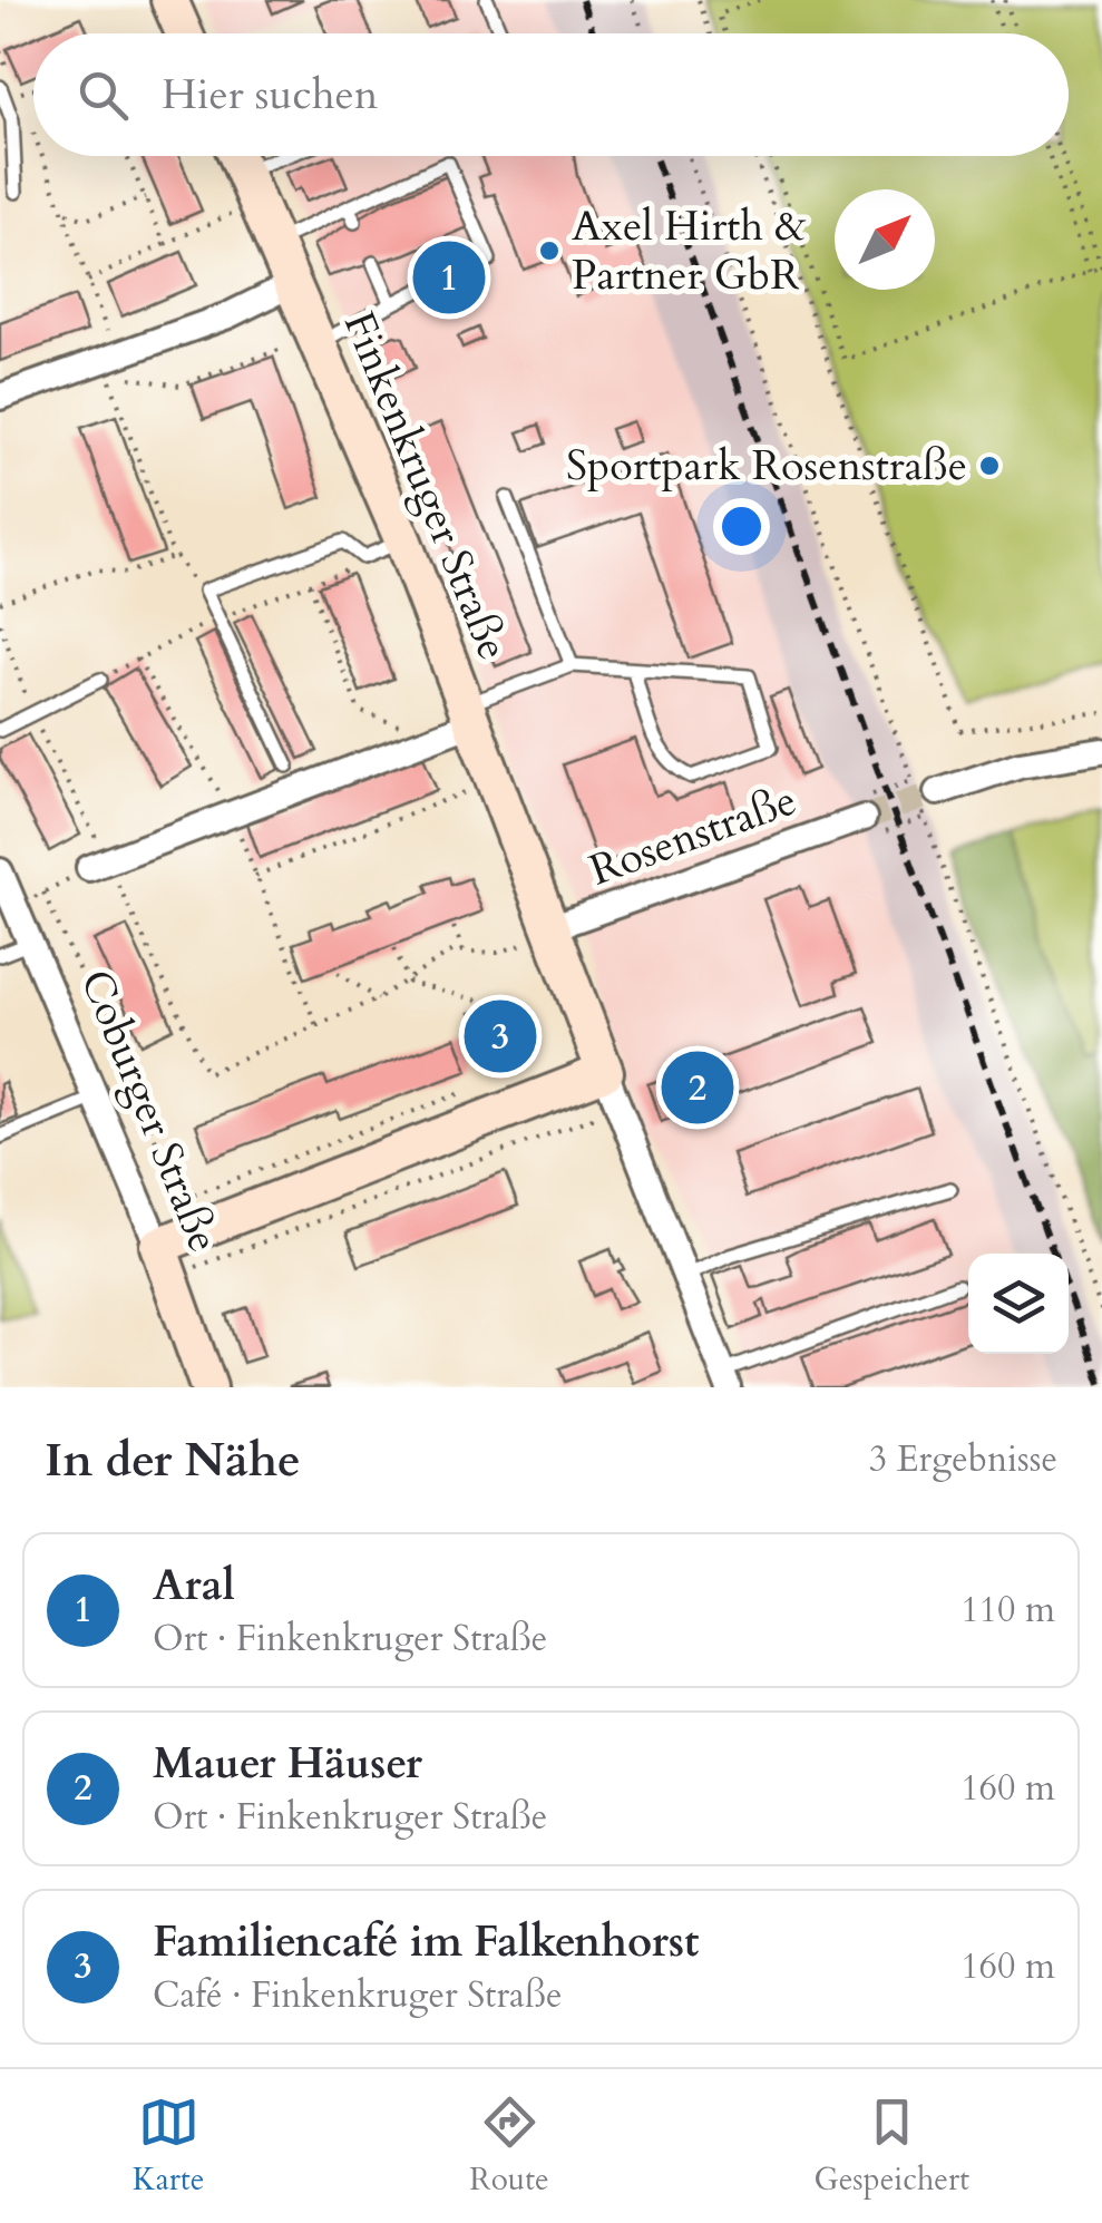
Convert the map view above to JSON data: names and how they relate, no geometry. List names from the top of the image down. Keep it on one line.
{"streets":{"street":["Finkenkruger Straße","Rosenstraße","Coburger Straße"]},"crossings":[["Finkenkruger Straße","Rosenstraße"]],"places":["Axel Hirth & Partner GbR","Sportpark Rosenstraße"],"north":"top right","page":{"search":"Hier suchen","pins":["1","3","2"],"heading":["In der Nähe","3 Ergebnisse"],"list":[{"mark":"1","name":"Aral","note":"Ort · Finkenkruger Straße","value":"110 m"},{"mark":"2","name":"Mauer Häuser","note":"Ort · Finkenkruger Straße","value":"160 m"},{"mark":"3","name":"Familiencafé im Falkenhorst","note":"Café · Finkenkruger Straße","value":"160 m"}],"nav":["Karte","Route","Gespeichert"]}}
